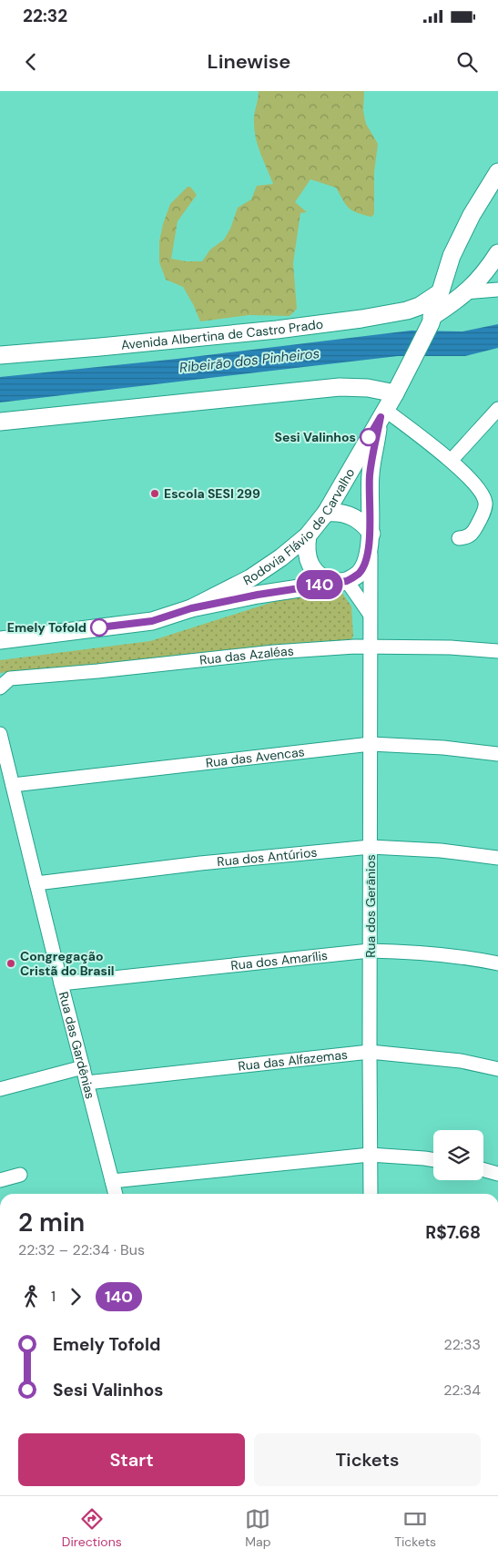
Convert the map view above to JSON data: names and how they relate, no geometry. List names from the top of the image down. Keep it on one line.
{"streets":{"main road":["Avenida Albertina de Castro Prado","Rodovia Flávio de Carvalho"],"street":["Rua das Azaléas","Rua das Avencas","Rua dos Antúrios","Rua dos Gerânios","Rua dos Amarílis","Rua das Gardênias","Rua das Alfazemas"]},"crossings":[["Avenida Albertina de Castro Prado","Rodovia Flávio de Carvalho"],["Rodovia Flávio de Carvalho","Rua dos Gerânios"],["Rua das Azaléas","Rua dos Gerânios"],["Rua das Avencas","Rua dos Gerânios"],["Rua das Avencas","Rua das Gardênias"],["Rua dos Antúrios","Rua dos Gerânios"],["Rua dos Antúrios","Rua das Gardênias"],["Rua dos Gerânios","Rua dos Amarílis"],["Rua dos Gerânios","Rua das Alfazemas"],["Rua dos Amarílis","Rua das Gardênias"],["Rua das Gardênias","Rua das Alfazemas"]],"water":["Ribeirão dos Pinheiros"],"places":["Sesi Valinhos","Escola SESI 299","Emely Tofold","Congregação Cristã do Brasil"],"lines":["bus line 140"],"page":{"status":"22:32","header":"Linewise","on_map":"140","heading":["2 min","22:32 – 22:34 · Bus","R$7.68"],"legs":["1","140"],"list":[{"name":"Emely Tofold","value":"22:33"},{"name":"Sesi Valinhos","value":"22:34"}],"buttons":["Start","Tickets"],"tabs":["Directions","Map","Tickets"]}}
